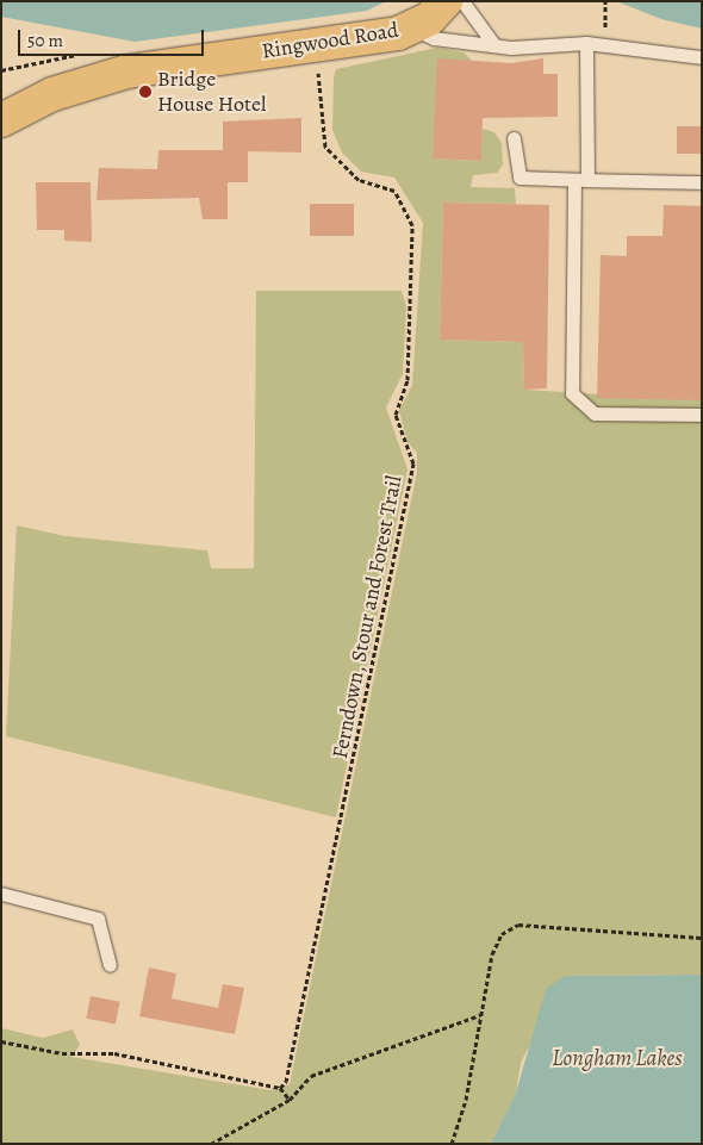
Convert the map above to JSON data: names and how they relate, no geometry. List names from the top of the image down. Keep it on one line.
{"streets":{"highway":["Ringwood Road"],"path":["Ferndown, Stour and Forest Trail"]},"crossings":[["Ringwood Road","Ferndown, Stour and Forest Trail"]],"water":["Longham Lakes"],"places":["Bridge House Hotel"],"scale_bar":"50 m"}
